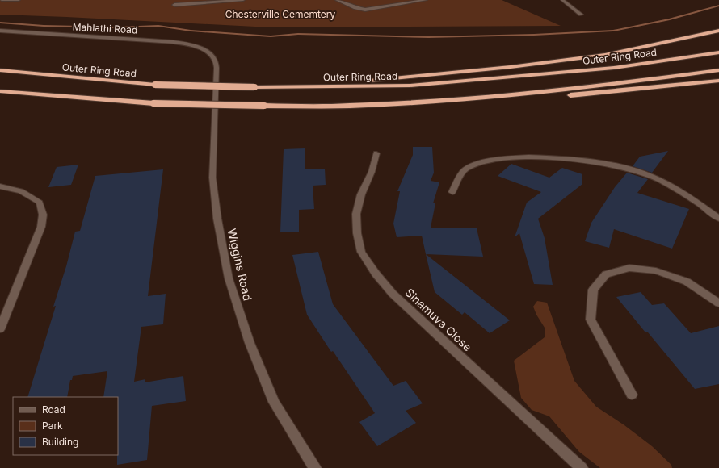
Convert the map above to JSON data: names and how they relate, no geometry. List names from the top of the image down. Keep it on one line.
{"streets":{"highway":["Outer Ring Road"],"street":["Mahlathi Road","Wiggins Road","Sinamuva Close"]},"crossings":[["Mahlathi Road","Wiggins Road"]],"parks":["Chesterville Cememtery"],"legend":["Road","Park","Building"]}
